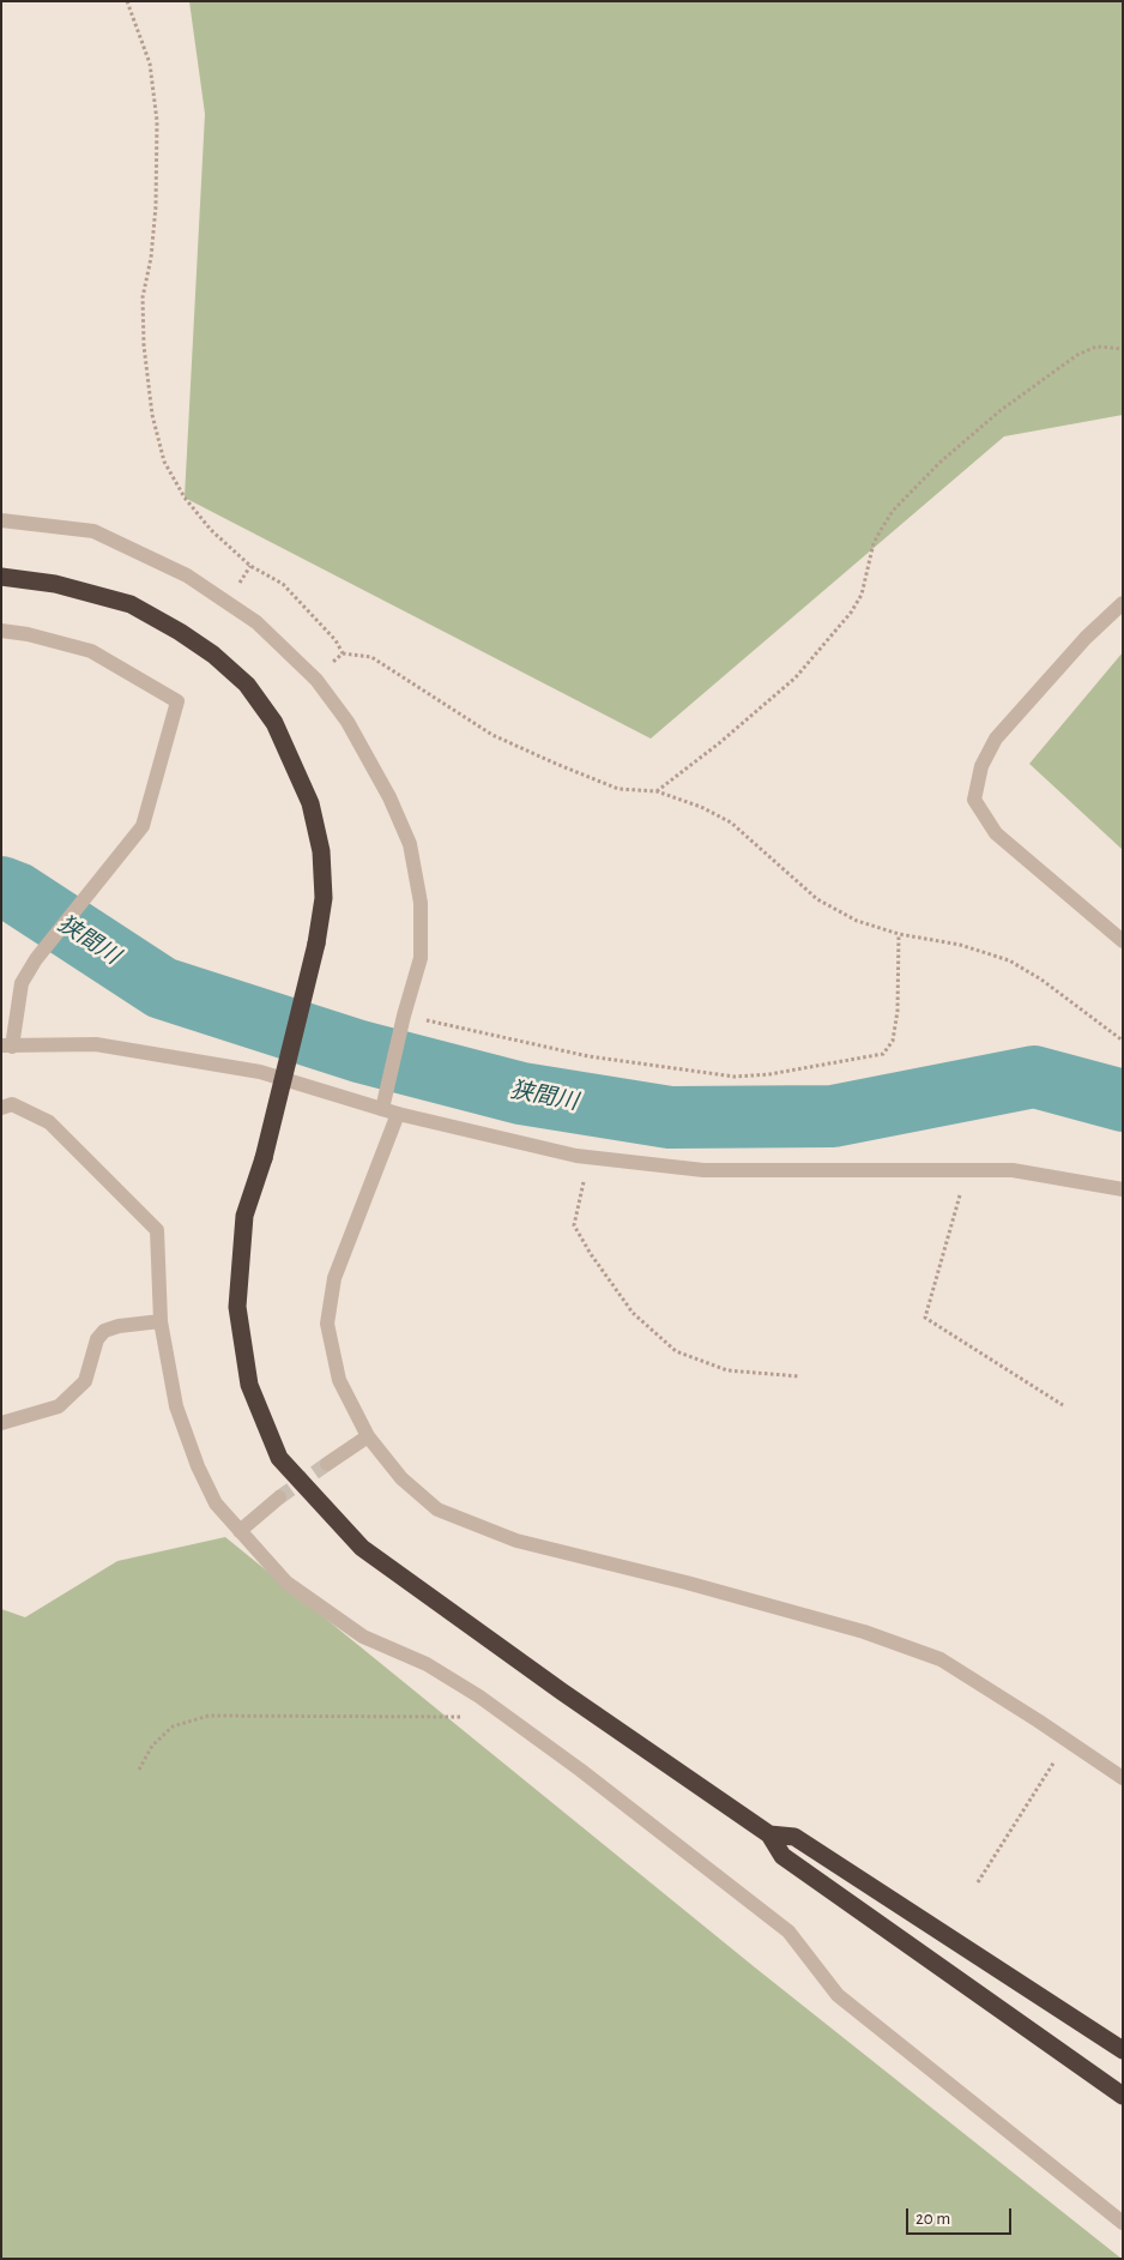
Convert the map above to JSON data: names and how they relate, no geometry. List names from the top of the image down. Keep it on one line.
{"water":["狭間川"],"scale_bar":"20 m"}
